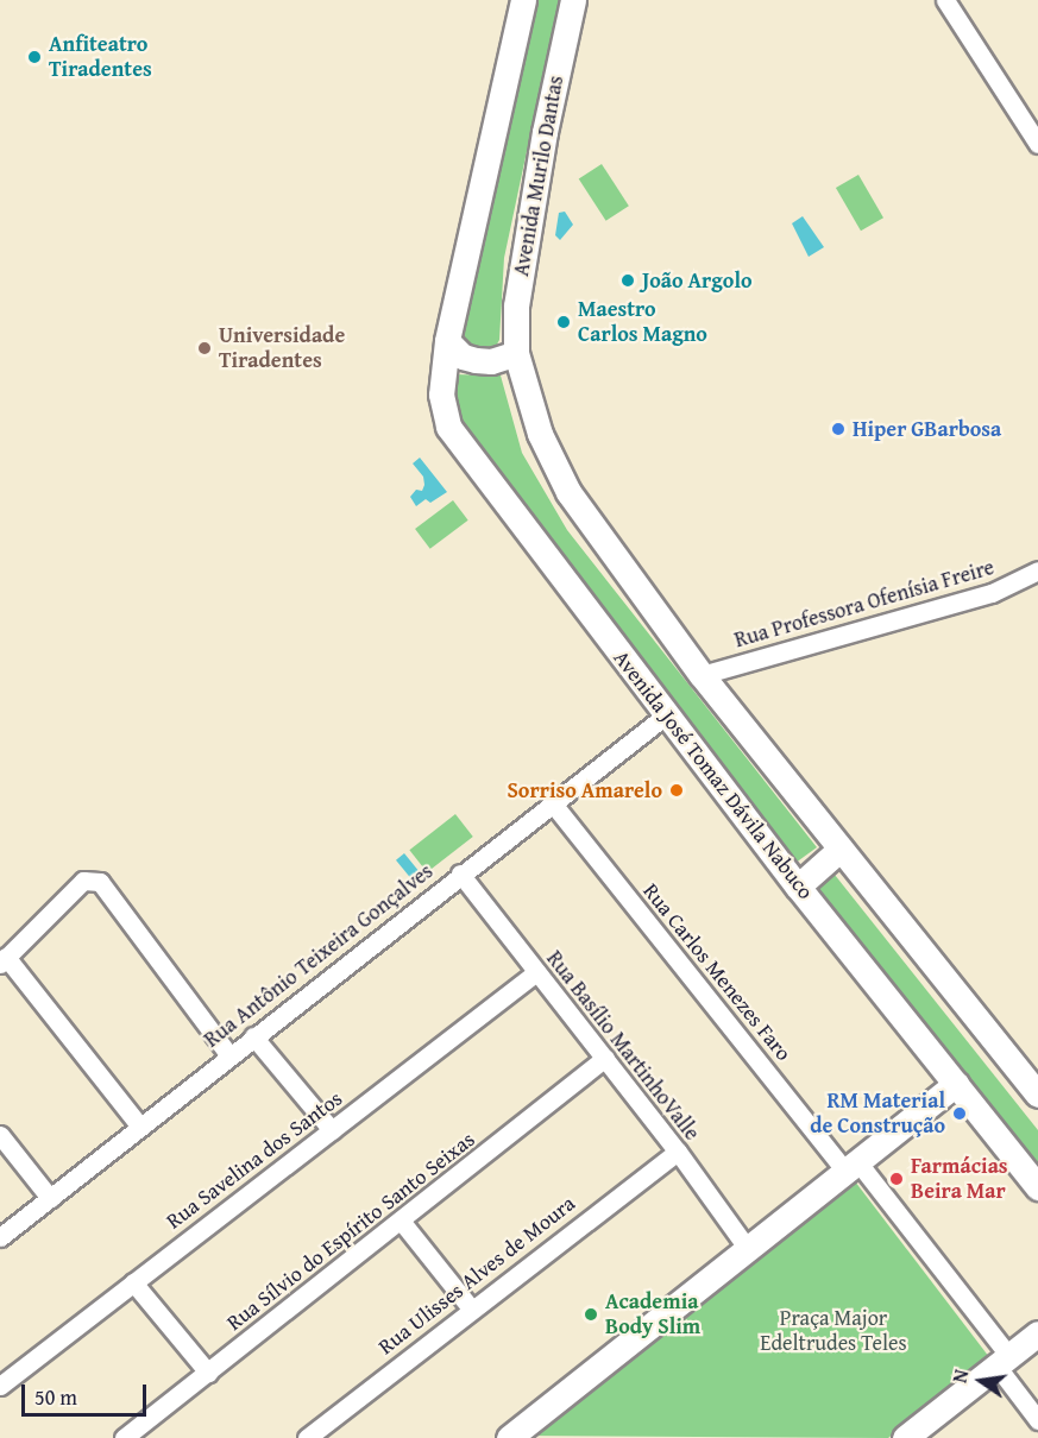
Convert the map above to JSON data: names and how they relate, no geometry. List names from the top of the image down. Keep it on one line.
{"streets":{"main road":["Avenida Murilo Dantas","Avenida José Tomaz Dávila Nabuco"],"street":["Rua Professora Ofenísia Freire","Rua Antônio Teixeira Gonçalves","Rua Carlos Menezes Faro","Rua Basílio MartinhoValle","Rua Savelina dos Santos","Rua Sílvio do Espírito Santo Seixas","Rua Ulisses Alves de Moura"]},"crossings":[["Avenida José Tomaz Dávila Nabuco","Rua Antônio Teixeira Gonçalves"],["Rua Antônio Teixeira Gonçalves","Rua Carlos Menezes Faro"],["Rua Antônio Teixeira Gonçalves","Rua Basílio MartinhoValle"],["Rua Basílio MartinhoValle","Rua Savelina dos Santos"],["Rua Basílio MartinhoValle","Rua Sílvio do Espírito Santo Seixas"],["Rua Basílio MartinhoValle","Rua Ulisses Alves de Moura"]],"parks":["Praça Major Edeltrudes Teles"],"places":["Anfiteatro Tiradentes","João Argolo","Maestro Carlos Magno","Universidade Tiradentes","Hiper GBarbosa","Sorriso Amarelo","RM Material de Construção","Farmácias Beira Mar","Academia Body Slim"],"scale_bar":"50 m","north":"left"}
